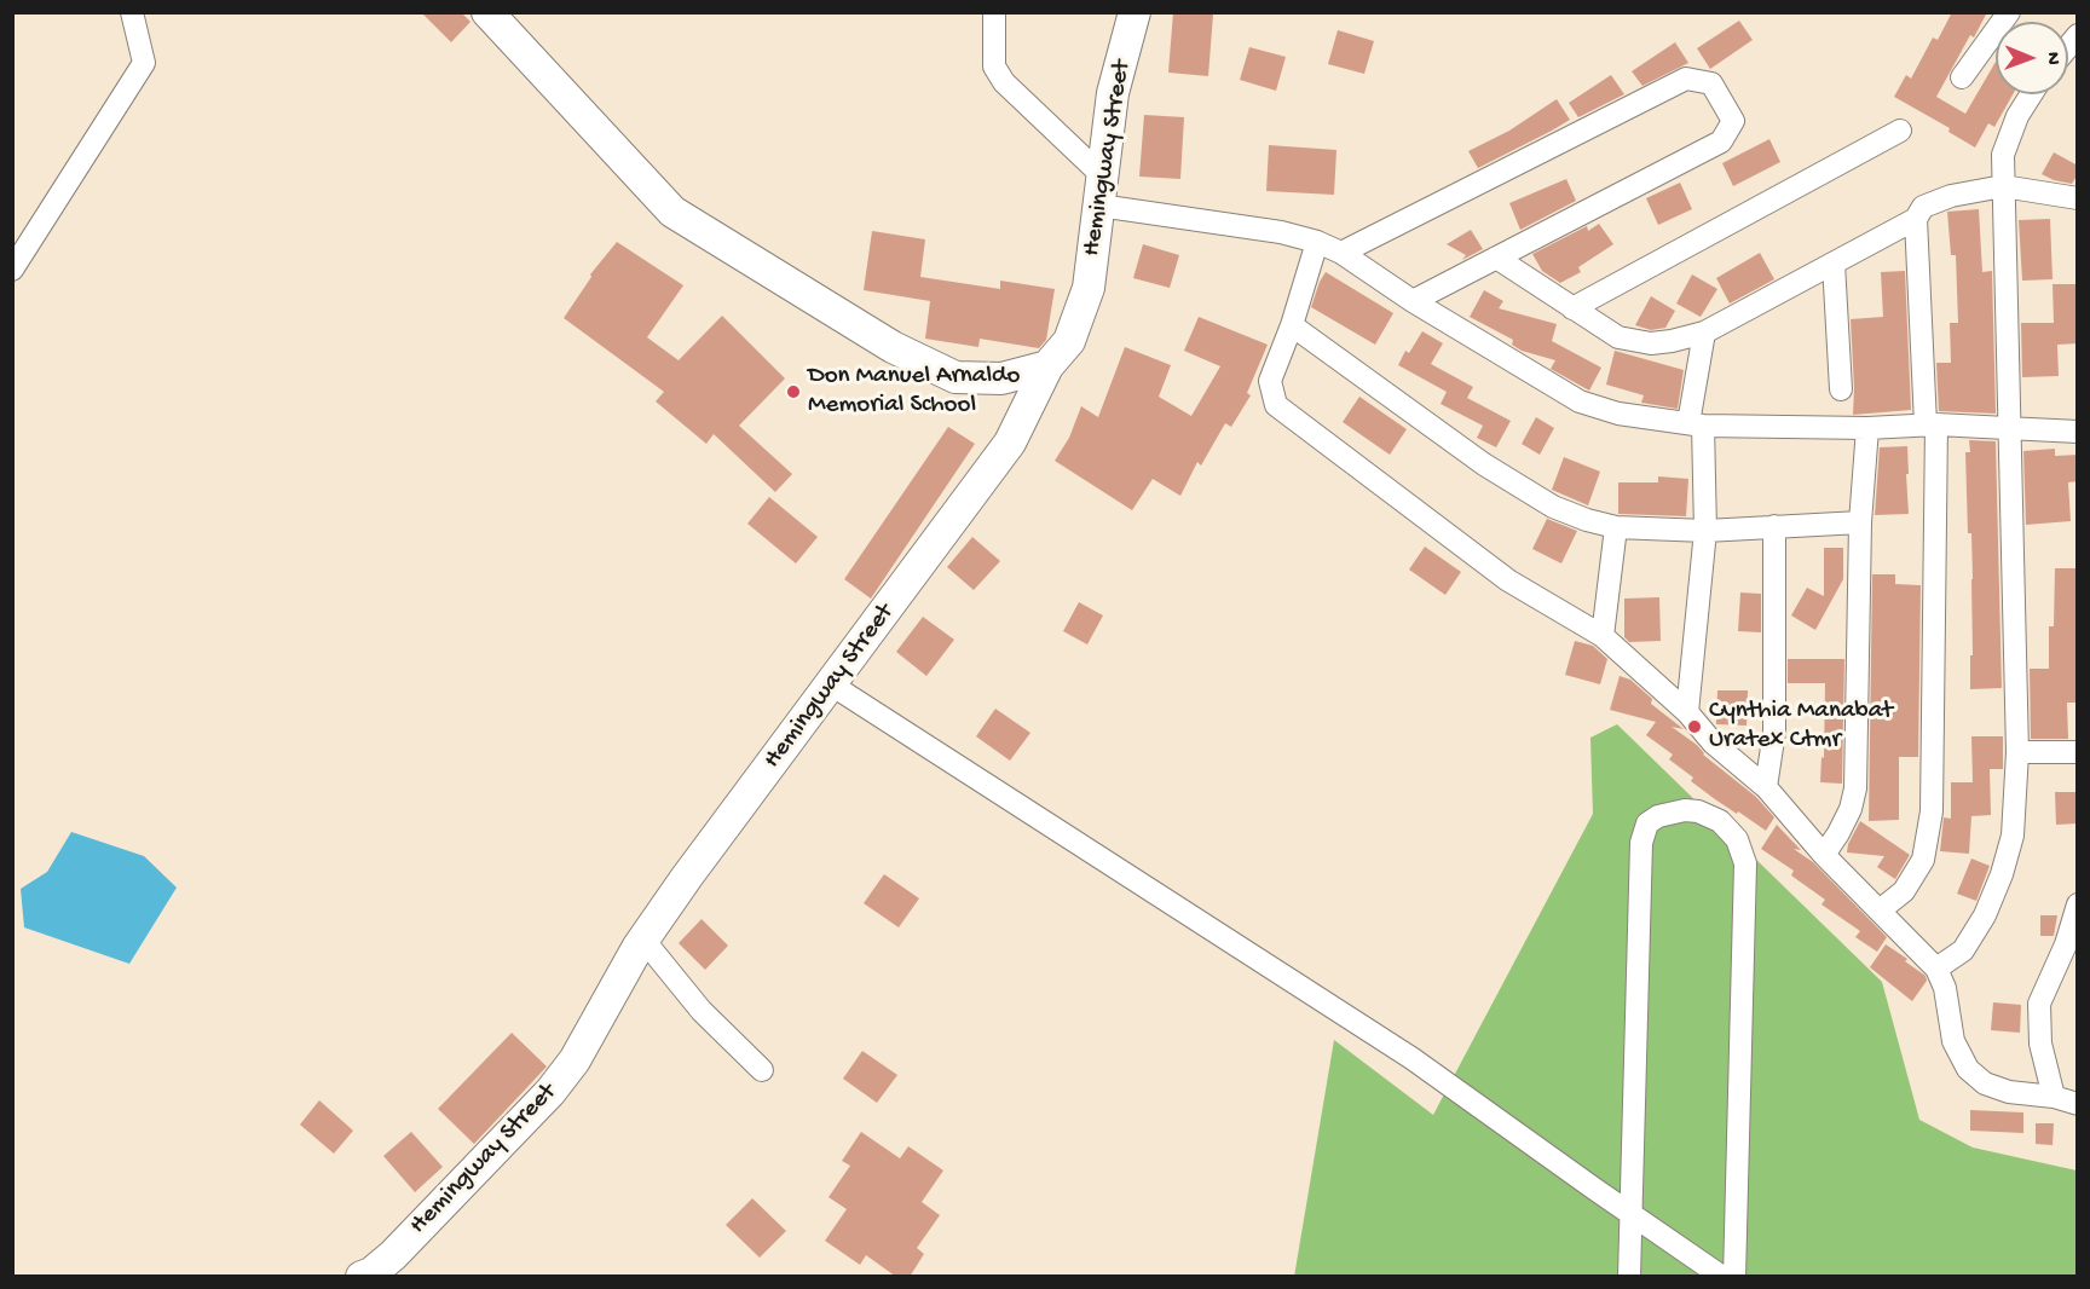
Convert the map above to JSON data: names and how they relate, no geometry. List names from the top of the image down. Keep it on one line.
{"streets":{"main road":["Hemingway Street"]},"places":["Don Manuel Arnaldo Memorial School","Cynthia Manabat Uratex Ctmr"],"north":"right"}
